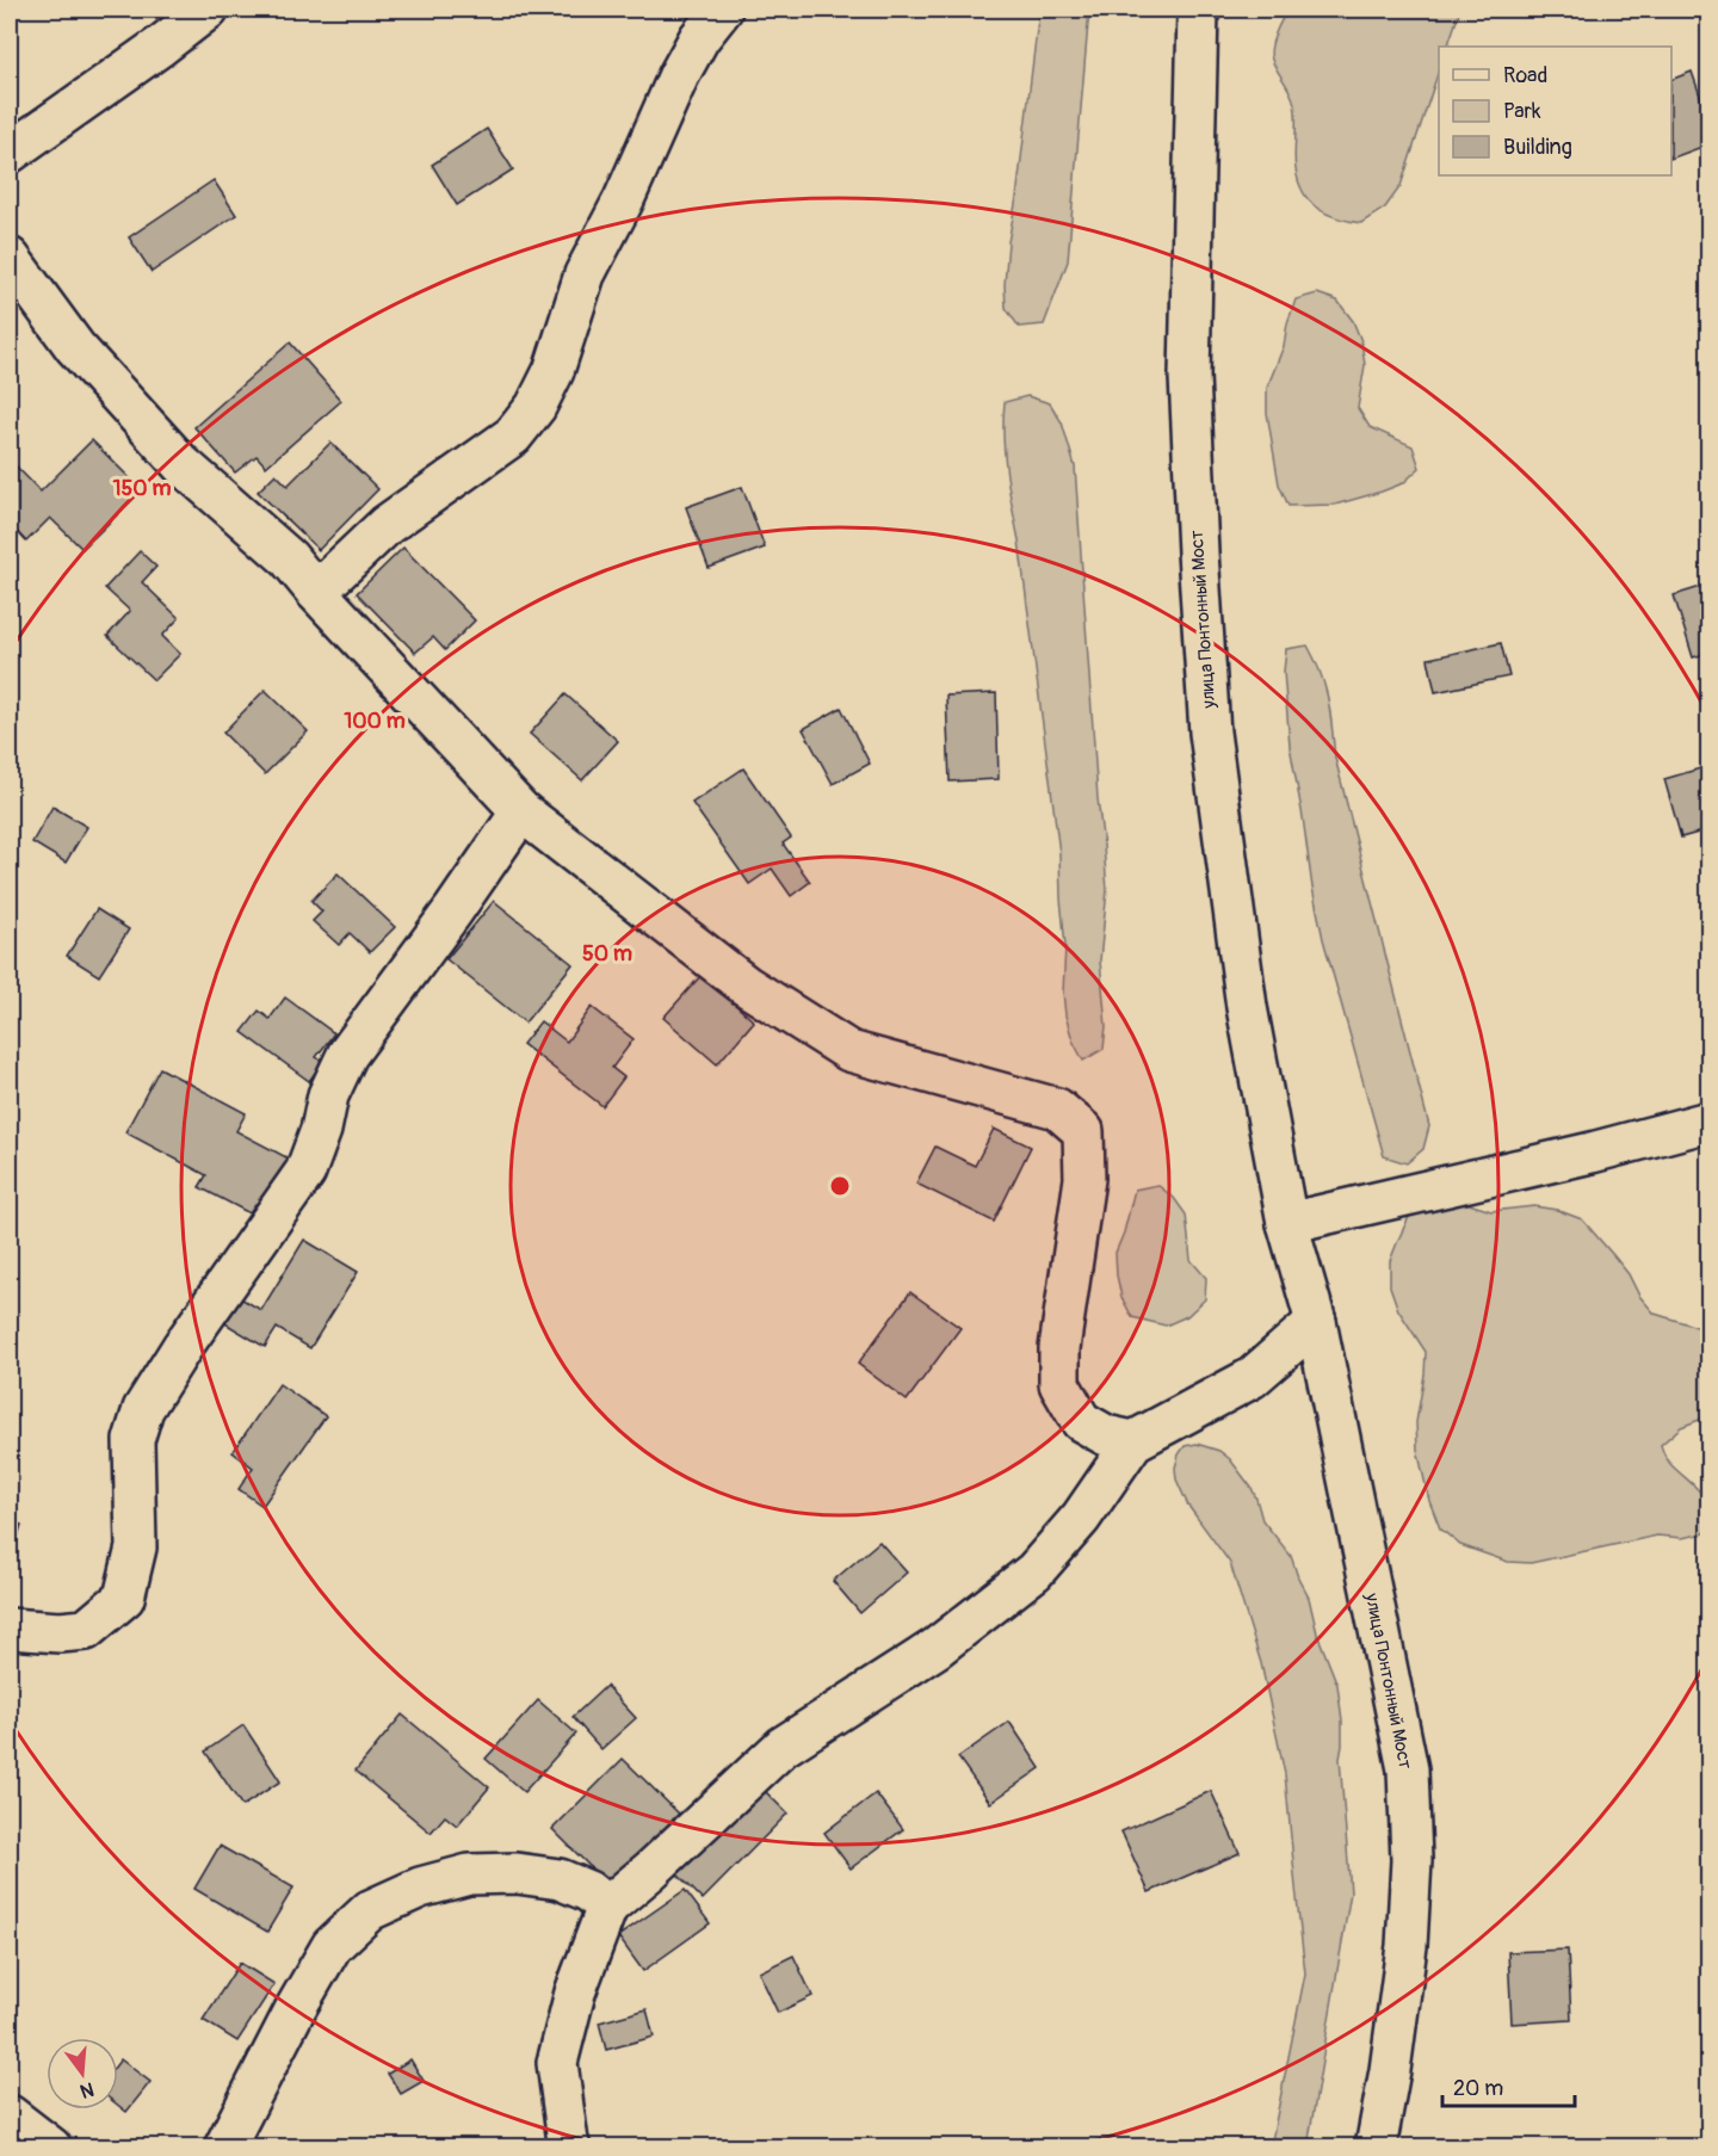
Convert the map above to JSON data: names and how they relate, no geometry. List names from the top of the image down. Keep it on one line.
{"streets":{"street":["улица Понтонный Мост"]},"legend":["Road","Park","Building"],"scale_bar":"20 m","north":"bottom","rings":["150 m","100 m","50 m"]}
